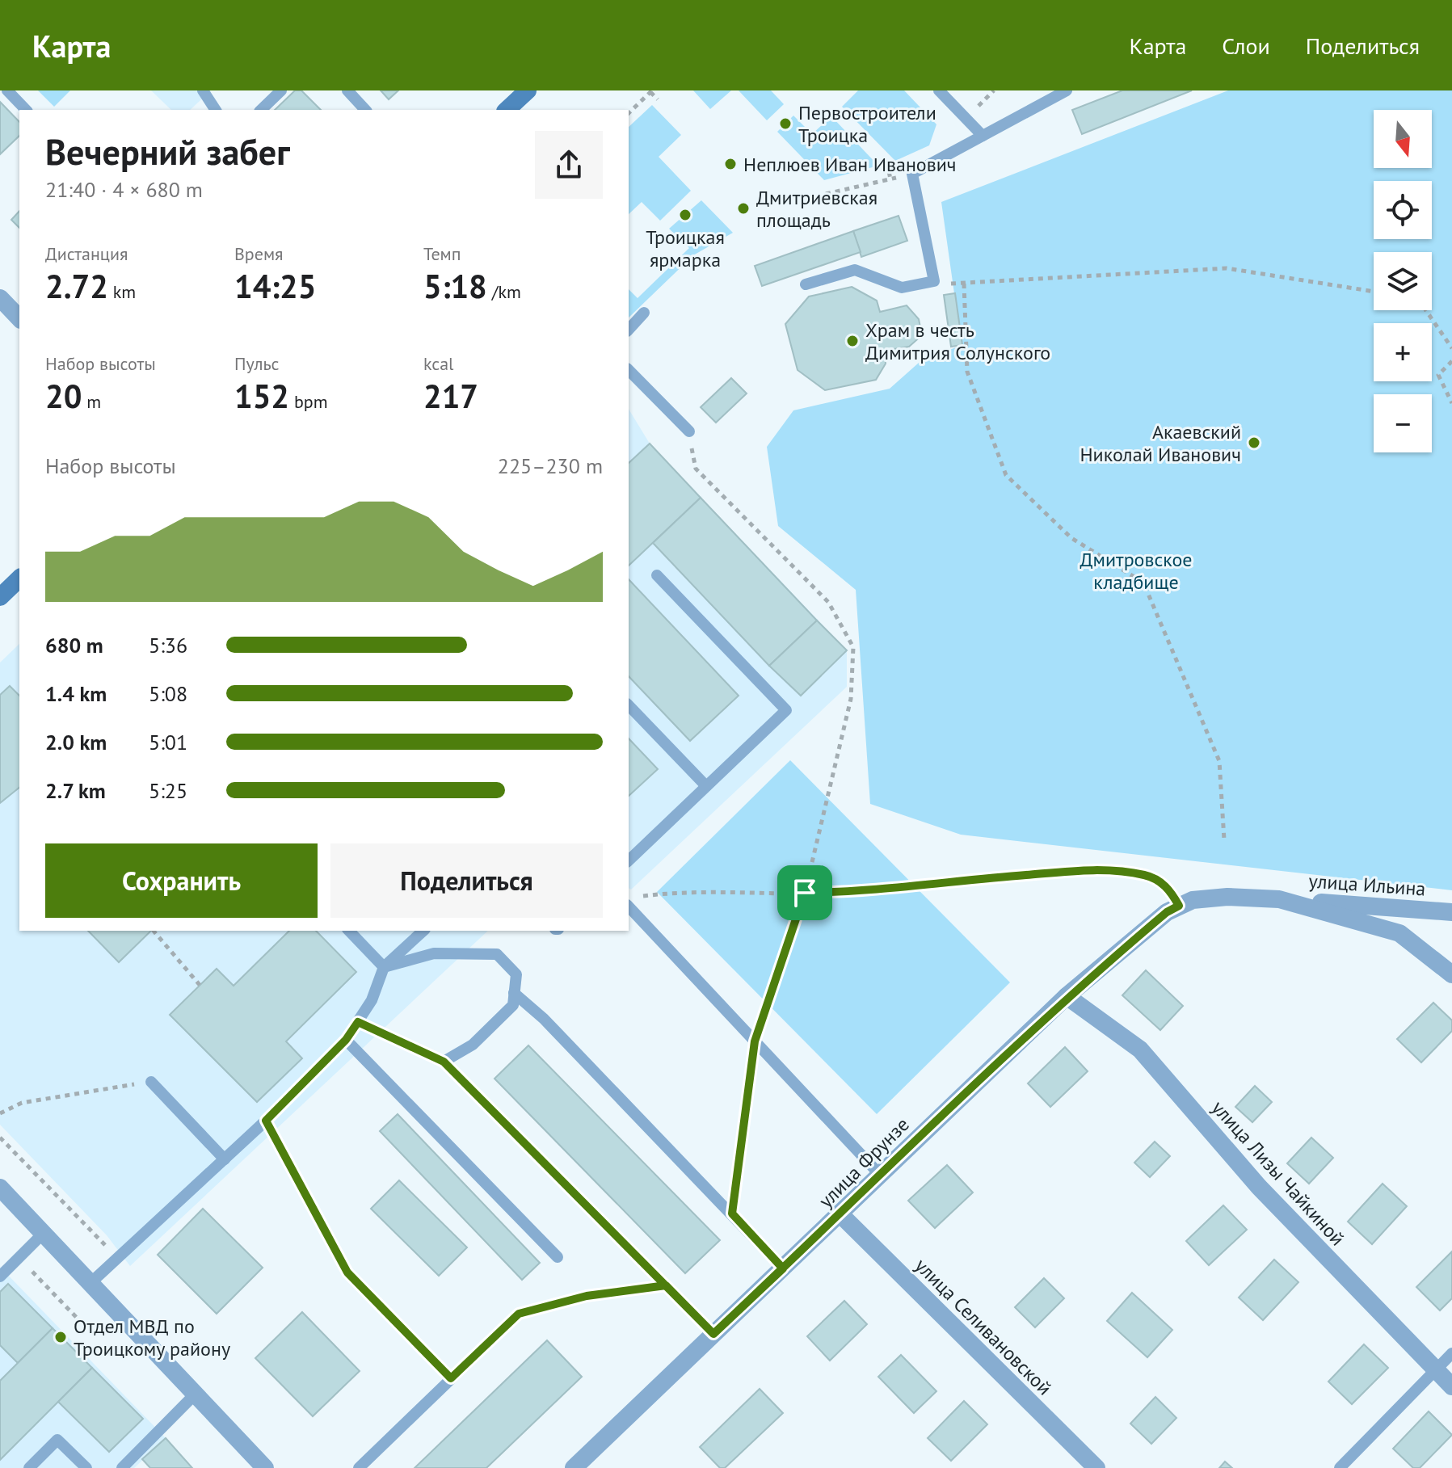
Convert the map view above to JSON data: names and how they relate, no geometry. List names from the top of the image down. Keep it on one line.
{"streets":{"street":["улица Ильина","улица Фрунзе","улица Лизы Чайкиной","улица Селивановской"]},"crossings":[["улица Ильина","улица Фрунзе"],["улица Фрунзе","улица Лизы Чайкиной"],["улица Фрунзе","улица Селивановской"]],"parks":["Дмитровское кладбище"],"places":["Первостроители Троицка","Неплюев Иван Иванович","Дмитриевская площадь","Троицкая ярмарка","Храм в честь Димитрия Солунского","Акаевский Николай Иванович","Отдел МВД по Троицкому району"],"north":"bottom","page":{"header":"Карта","nav":["Карта","Слои","Поделиться"],"map_buttons":["+","−"],"heading":["Вечерний забег","21:40 · 4 × 680 m"],"stats":[["Дистанция","2.72 km"],["Время","14:25"],["Темп","5:18 /km"],["Набор высоты","20 m"],["Пульс","152 bpm"],["kcal","217"]],"chart":["Набор высоты","225–230 m"],"list":[{"name":"680 m","note":"5:36"},{"name":"1.4 km","note":"5:08"},{"name":"2.0 km","note":"5:01"},{"name":"2.7 km","note":"5:25"}],"buttons":["Сохранить","Поделиться"]}}
